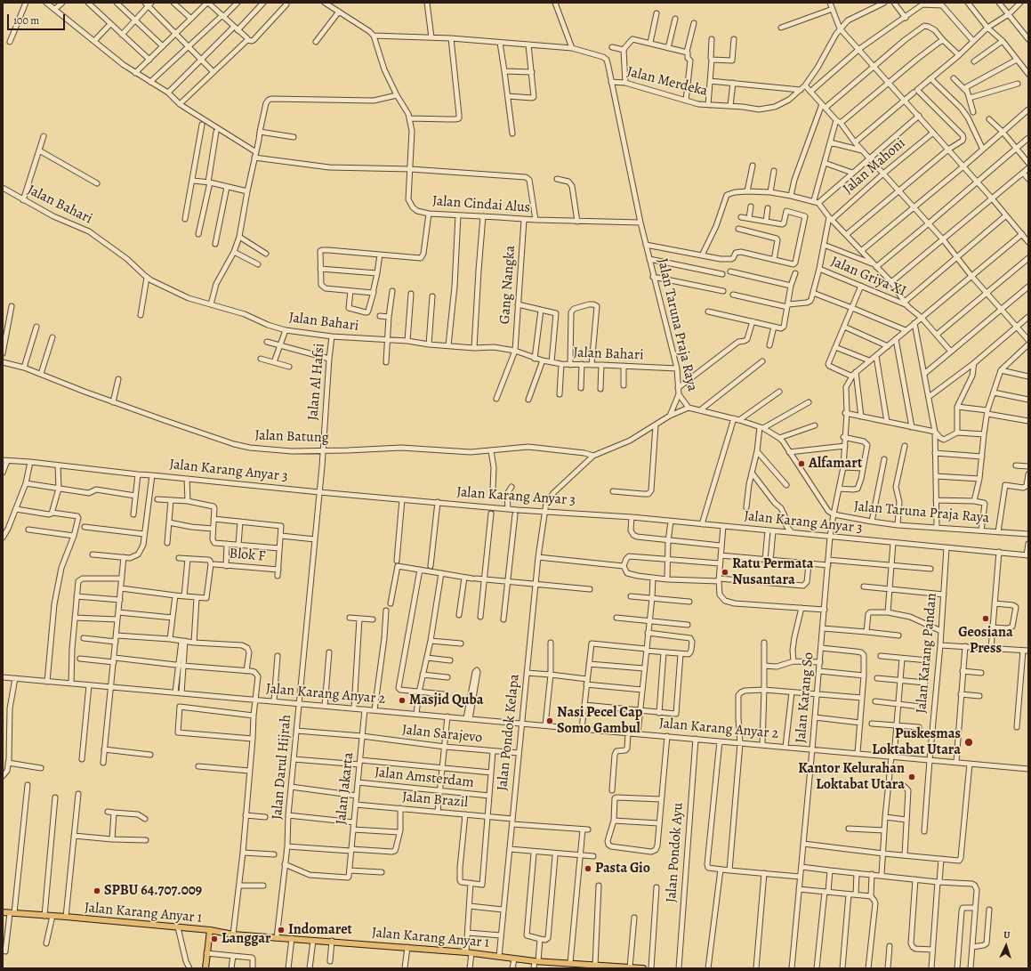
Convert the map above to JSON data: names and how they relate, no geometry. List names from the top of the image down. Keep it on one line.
{"streets":{"main road":["Jalan Karang Anyar 1"],"street":["Jalan Merdeka","Jalan Mahoni","Jalan Bahari","Jalan Cindai Alus","Jalan Griya XI","Gang Nangka","Jalan Taruna Praja Raya","Jalan Al Hafsi","Jalan Batung","Jalan Karang Anyar 3","Blok F","Jalan Karang Pandan","Jalan Karang Anyar 2","Jalan Karang So","Jalan Pondok Kelapa","Jalan Sarajevo","Jalan Darul Hijrah","Jalan Amsterdam","Jalan Jakarta","Jalan Brazil","Jalan Pondok Ayu"]},"crossings":[["Jalan Merdeka","Jalan Taruna Praja Raya"],["Jalan Bahari","Gang Nangka"],["Jalan Bahari","Jalan Taruna Praja Raya"],["Jalan Bahari","Jalan Al Hafsi"],["Jalan Cindai Alus","Gang Nangka"],["Jalan Cindai Alus","Jalan Taruna Praja Raya"],["Jalan Taruna Praja Raya","Jalan Karang So"],["Jalan Al Hafsi","Jalan Batung"],["Jalan Al Hafsi","Jalan Karang Anyar 3"],["Jalan Al Hafsi","Jalan Darul Hijrah"],["Jalan Batung","Jalan Pondok Kelapa"],["Jalan Karang Anyar 3","Jalan Karang Pandan"],["Jalan Karang Anyar 3","Jalan Karang So"],["Jalan Karang Anyar 3","Jalan Pondok Kelapa"],["Jalan Karang Anyar 3","Jalan Darul Hijrah"],["Jalan Karang Pandan","Jalan Karang Anyar 2"],["Jalan Karang Anyar 2","Jalan Karang So"],["Jalan Karang Anyar 2","Jalan Pondok Kelapa"],["Jalan Karang Anyar 2","Jalan Darul Hijrah"],["Jalan Karang Anyar 2","Jalan Jakarta"],["Jalan Karang Anyar 2","Jalan Pondok Ayu"],["Jalan Pondok Kelapa","Jalan Sarajevo"],["Jalan Pondok Kelapa","Jalan Brazil"],["Jalan Pondok Kelapa","Jalan Karang Anyar 1"],["Jalan Sarajevo","Jalan Darul Hijrah"],["Jalan Sarajevo","Jalan Jakarta"],["Jalan Darul Hijrah","Jalan Karang Anyar 1"],["Jalan Amsterdam","Jalan Jakarta"],["Jalan Jakarta","Jalan Brazil"]],"places":["Alfamart","Ratu Permata Nusantara","Geosiana Press","Masjid Quba","Nasi Pecel Cap Somo Gambul","Puskesmas Loktabat Utara","Kantor Kelurahan Loktabat Utara","Pasta Gio","SPBU 64.707.009","Indomaret","Langgar"],"scale_bar":"100 m","north":"top"}
